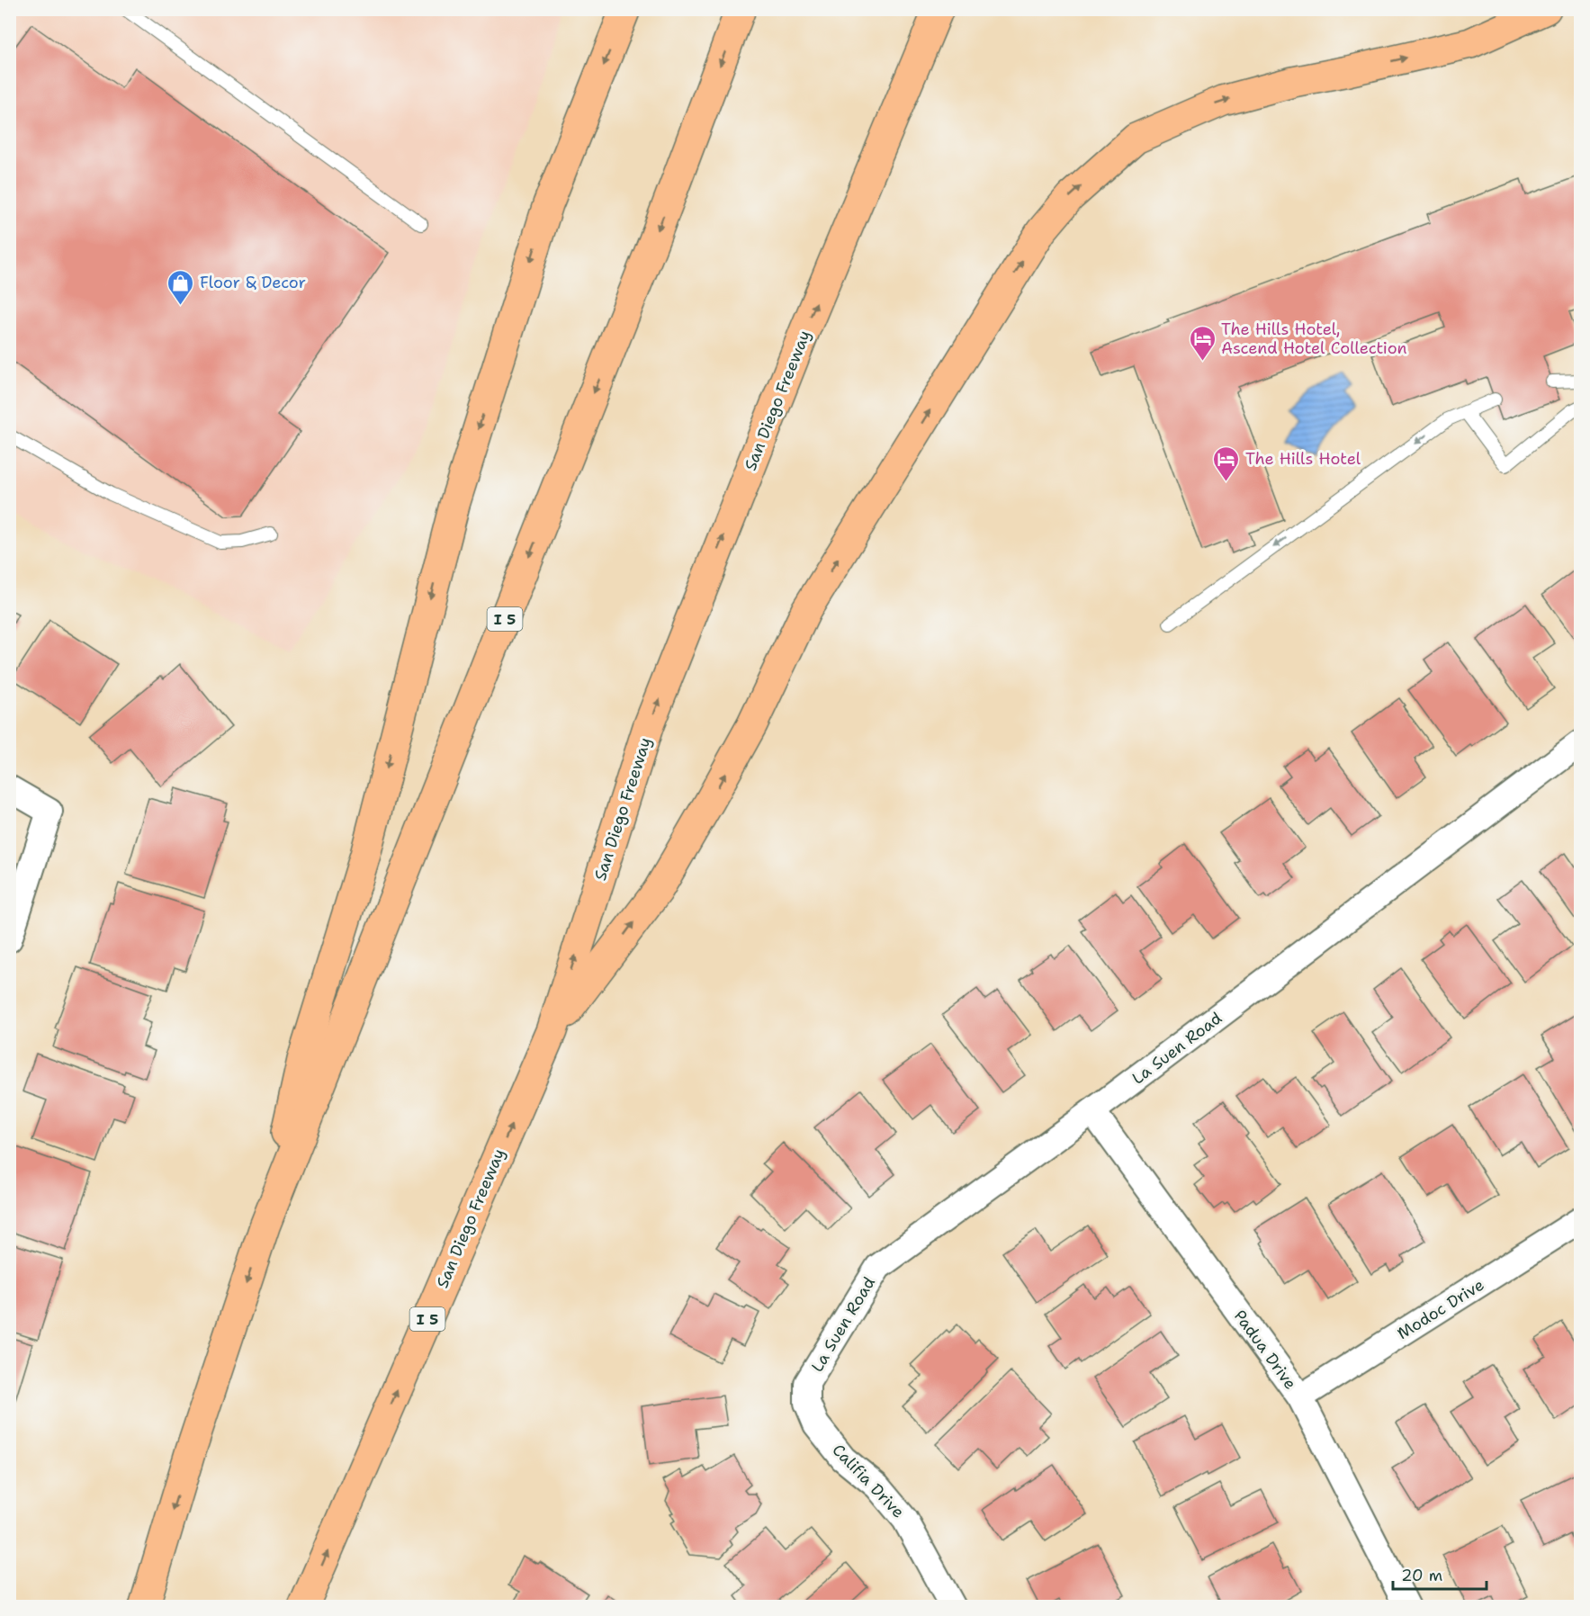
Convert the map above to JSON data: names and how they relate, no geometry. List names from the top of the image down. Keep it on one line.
{"streets":{"highway":["San Diego Freeway","I 5"],"street":["La Suen Road","Modoc Drive","Padua Drive","Califia Drive"]},"crossings":[["La Suen Road","Padua Drive"],["La Suen Road","Califia Drive"],["Modoc Drive","Padua Drive"]],"places":{"shop":["Floor & Decor"],"hotel":["The Hills Hotel, Ascend Hotel Collection","The Hills Hotel"]},"scale_bar":"20 m"}
